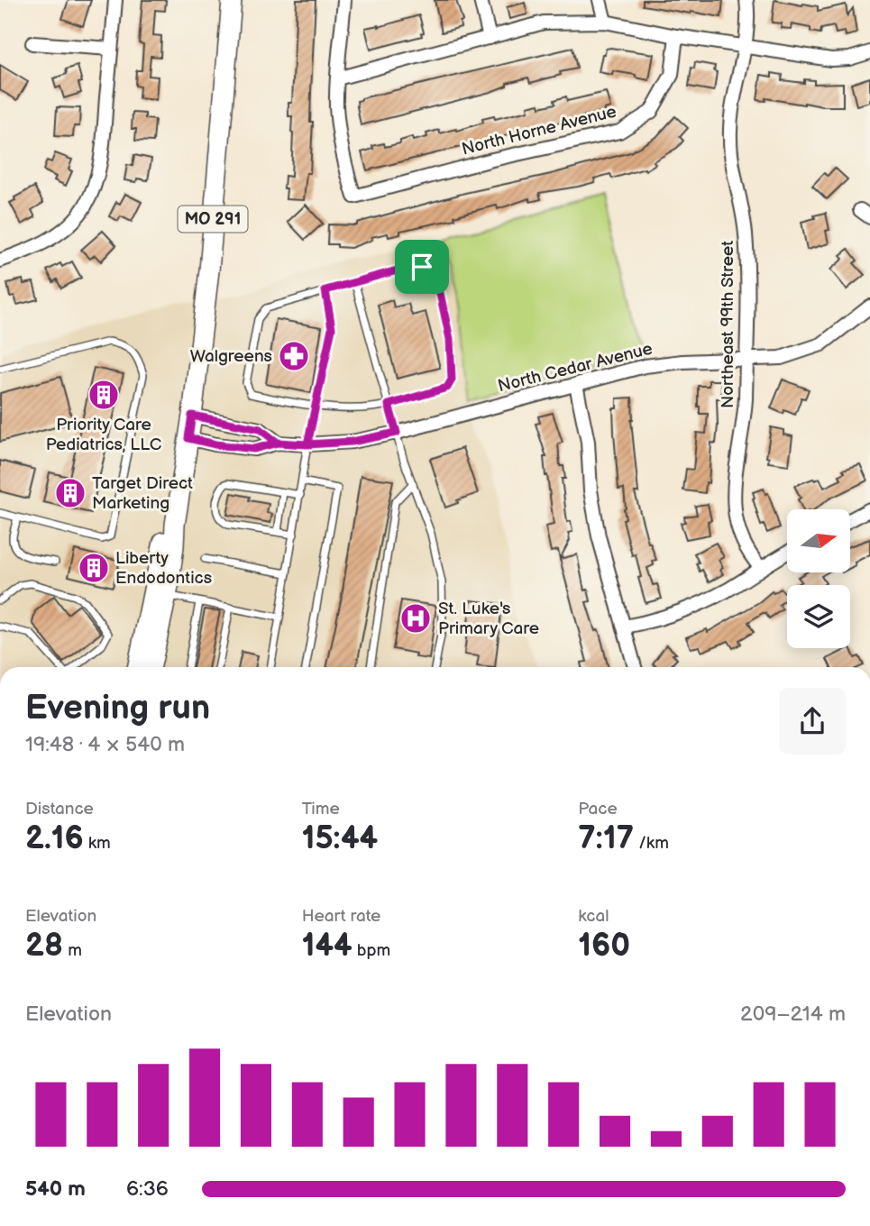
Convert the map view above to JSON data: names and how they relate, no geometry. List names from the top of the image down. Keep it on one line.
{"streets":{"main road":["MO 291"],"street":["North Horne Avenue","Northeast 99th Street","North Cedar Avenue"]},"crossings":[["MO 291","North Cedar Avenue"],["Northeast 99th Street","North Cedar Avenue"]],"places":{"pharmacy":["Walgreens"],"building":["Priority Care Pediatrics, LLC","Target Direct Marketing","Liberty Endodontics"],"hospital":["St. Luke's Primary Care"]},"north":"right","page":{"heading":["Evening run","19:48 · 4 × 540 m"],"stats":[["Distance","2.16 km"],["Time","15:44"],["Pace","7:17 /km"],["Elevation","28 m"],["Heart rate","144 bpm"],["kcal","160"]],"chart":["Elevation","209–214 m"],"list":[{"name":"540 m","note":"6:36"}]}}
